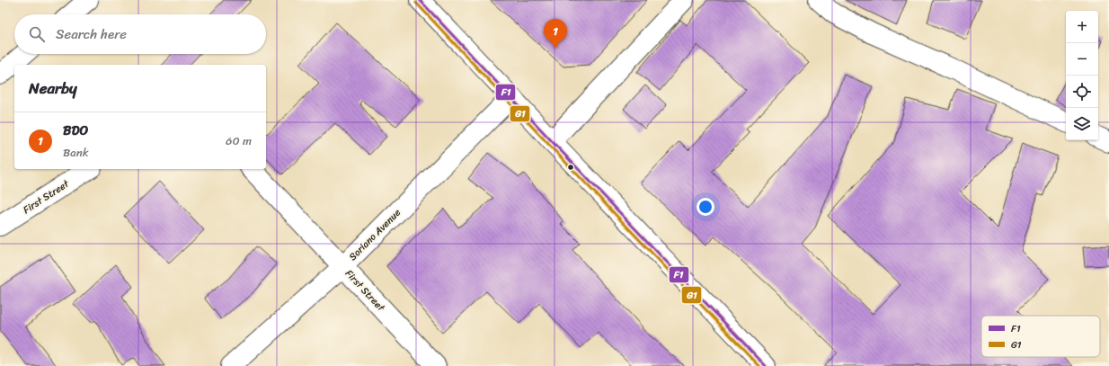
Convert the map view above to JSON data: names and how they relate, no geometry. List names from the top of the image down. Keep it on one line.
{"streets":{"street":["First Street","Soriano Avenue"]},"crossings":[["First Street","Soriano Avenue"]],"lines":["transit line F1","transit line G1"],"legend":["F1","G1"],"page":{"map_buttons":["+","−"],"search":"Search here","pins":"1","heading":"Nearby","list":[{"mark":"1","name":"BDO","note":"Bank","value":"60 m"}]}}
